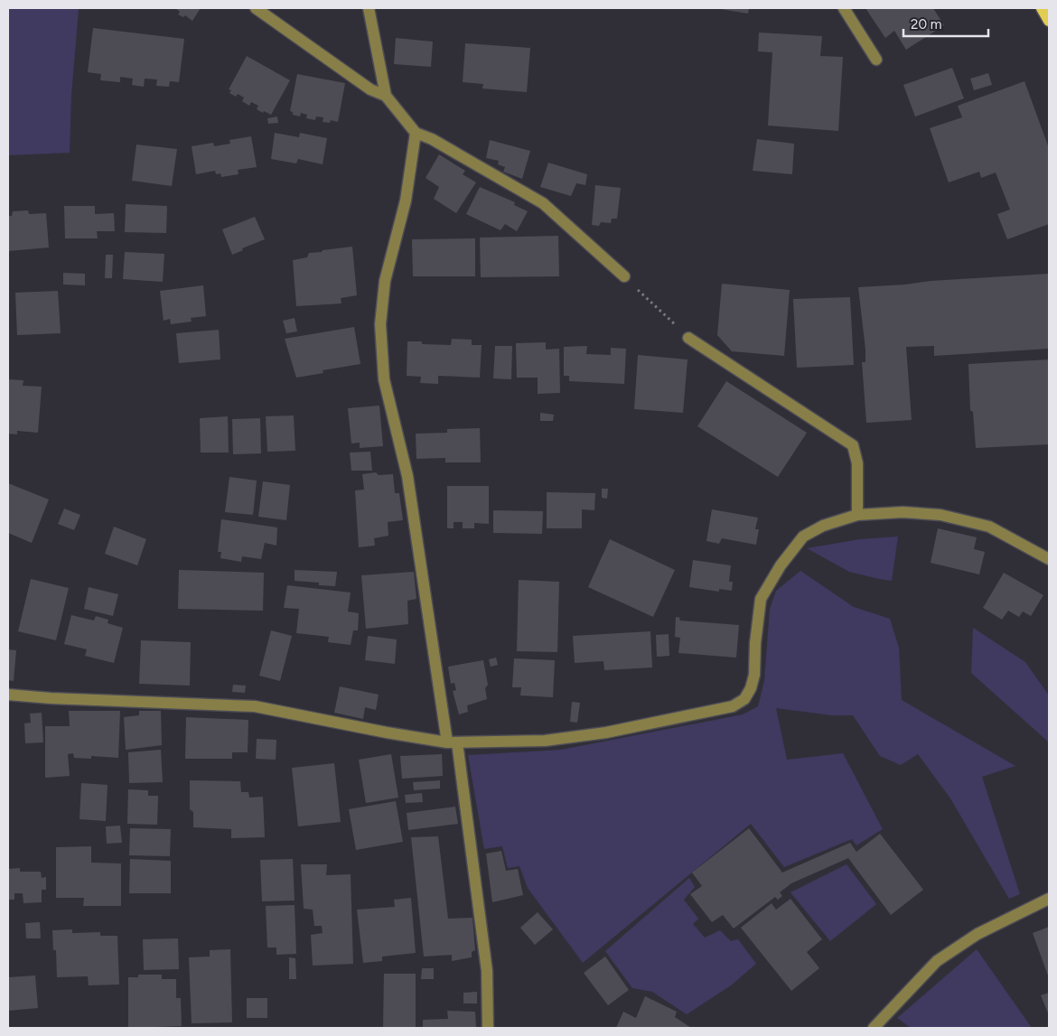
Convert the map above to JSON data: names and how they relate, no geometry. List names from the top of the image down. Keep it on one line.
{"scale_bar":"20 m"}
